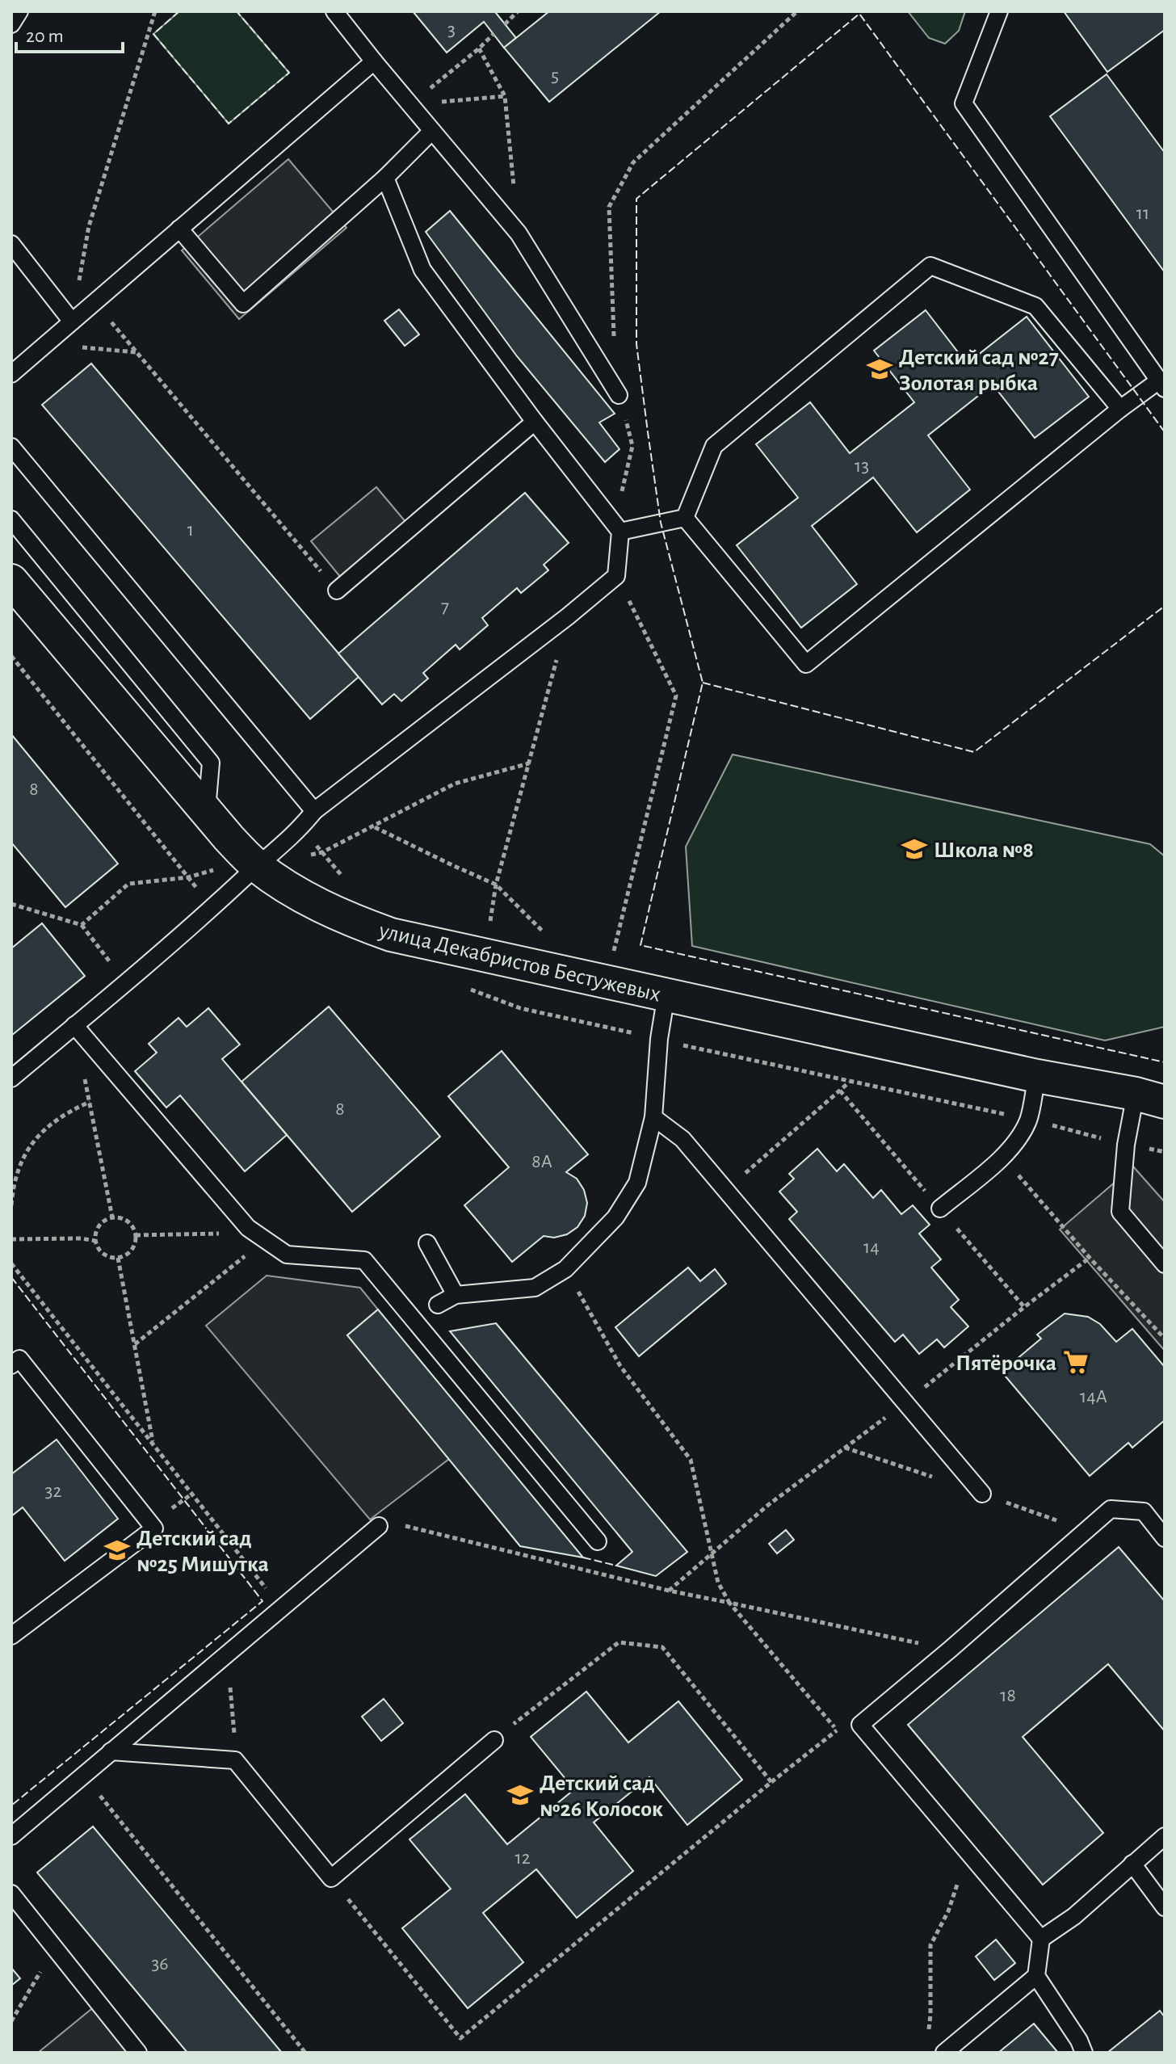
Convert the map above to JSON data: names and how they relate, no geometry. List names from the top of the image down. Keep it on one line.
{"streets":{"street":["улица Декабристов Бестужевых"]},"places":{"school or university":["Детский сад №27 Золотая рыбка","Школа №8","Детский сад №25 Мишутка","Детский сад №26 Колосок"],"supermarket":["Пятёрочка"]},"house_numbers":["3","5","11","13","1","7","8","8","8А","14","14А","32","18","12","36"],"scale_bar":"20 m"}
